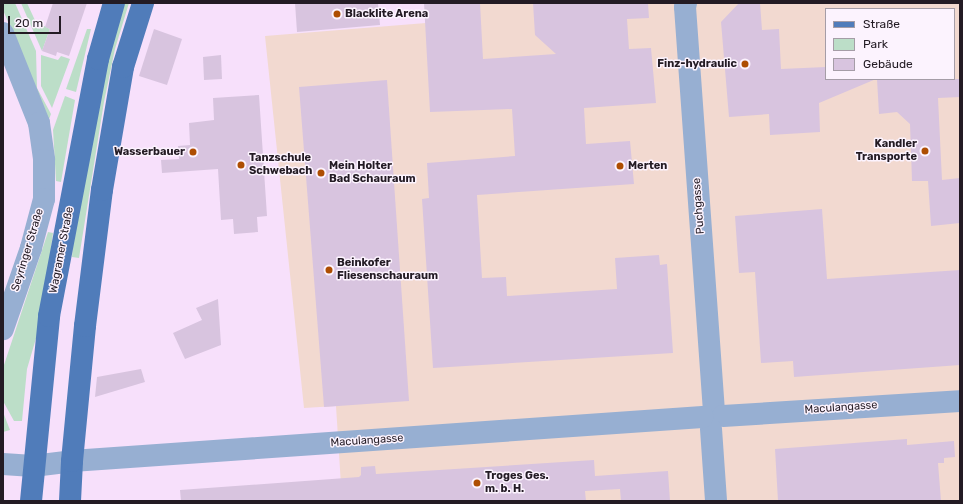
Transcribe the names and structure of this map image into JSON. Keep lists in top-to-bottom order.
{
  "streets": {
    "main road": ["Wagramer Straße"],
    "street": ["Puchgasse", "Seyringer Straße", "Maculangasse"]
  },
  "crossings": [
    ["Puchgasse", "Maculangasse"],
    ["Wagramer Straße", "Maculangasse"]
  ],
  "places": [
    "Blacklite Arena",
    "Finz-hydraulic",
    "Kandler Transporte",
    "Wasserbauer",
    "Tanzschule Schwebach",
    "Merten",
    "Mein Holter Bad Schauraum",
    "Beinkofer Fliesenschauraum",
    "Troges Ges. m. b. H."
  ],
  "legend": ["Straße", "Park", "Gebäude"],
  "scale_bar": "20 m"
}
